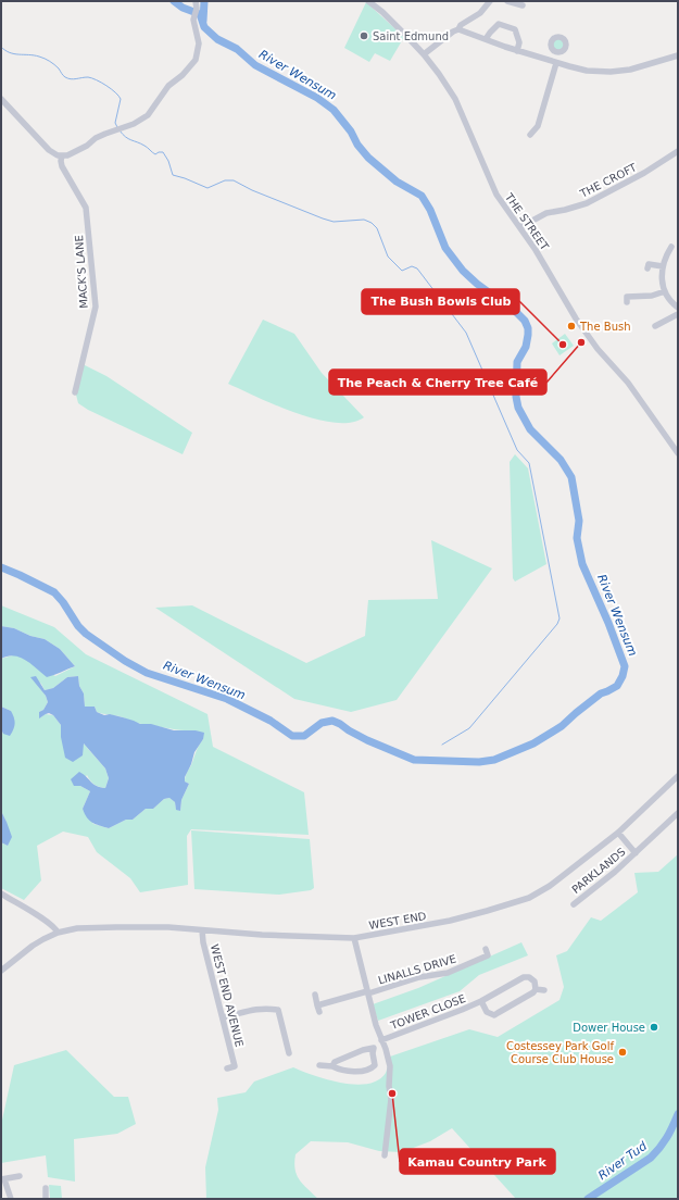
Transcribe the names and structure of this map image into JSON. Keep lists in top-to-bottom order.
{
  "streets": {
    "street": [
      "THE CROFT",
      "THE STREET",
      "MACK'S LANE",
      "PARKLANDS",
      "WEST END",
      "LINALLS DRIVE",
      "WEST END AVENUE",
      "TOWER CLOSE"
    ]
  },
  "crossings": [
    ["THE CROFT", "THE STREET"],
    ["PARKLANDS", "WEST END"],
    ["WEST END", "WEST END AVENUE"]
  ],
  "water": ["River Wensum", "River Tud"],
  "places": [
    "Saint Edmund",
    "The Bush",
    "The Peach & Cherry Tree Café",
    "The Bush Bowls Club",
    "Dower House",
    "Costessey Park Golf Course Club House",
    "Kamau Country Park"
  ]
}
